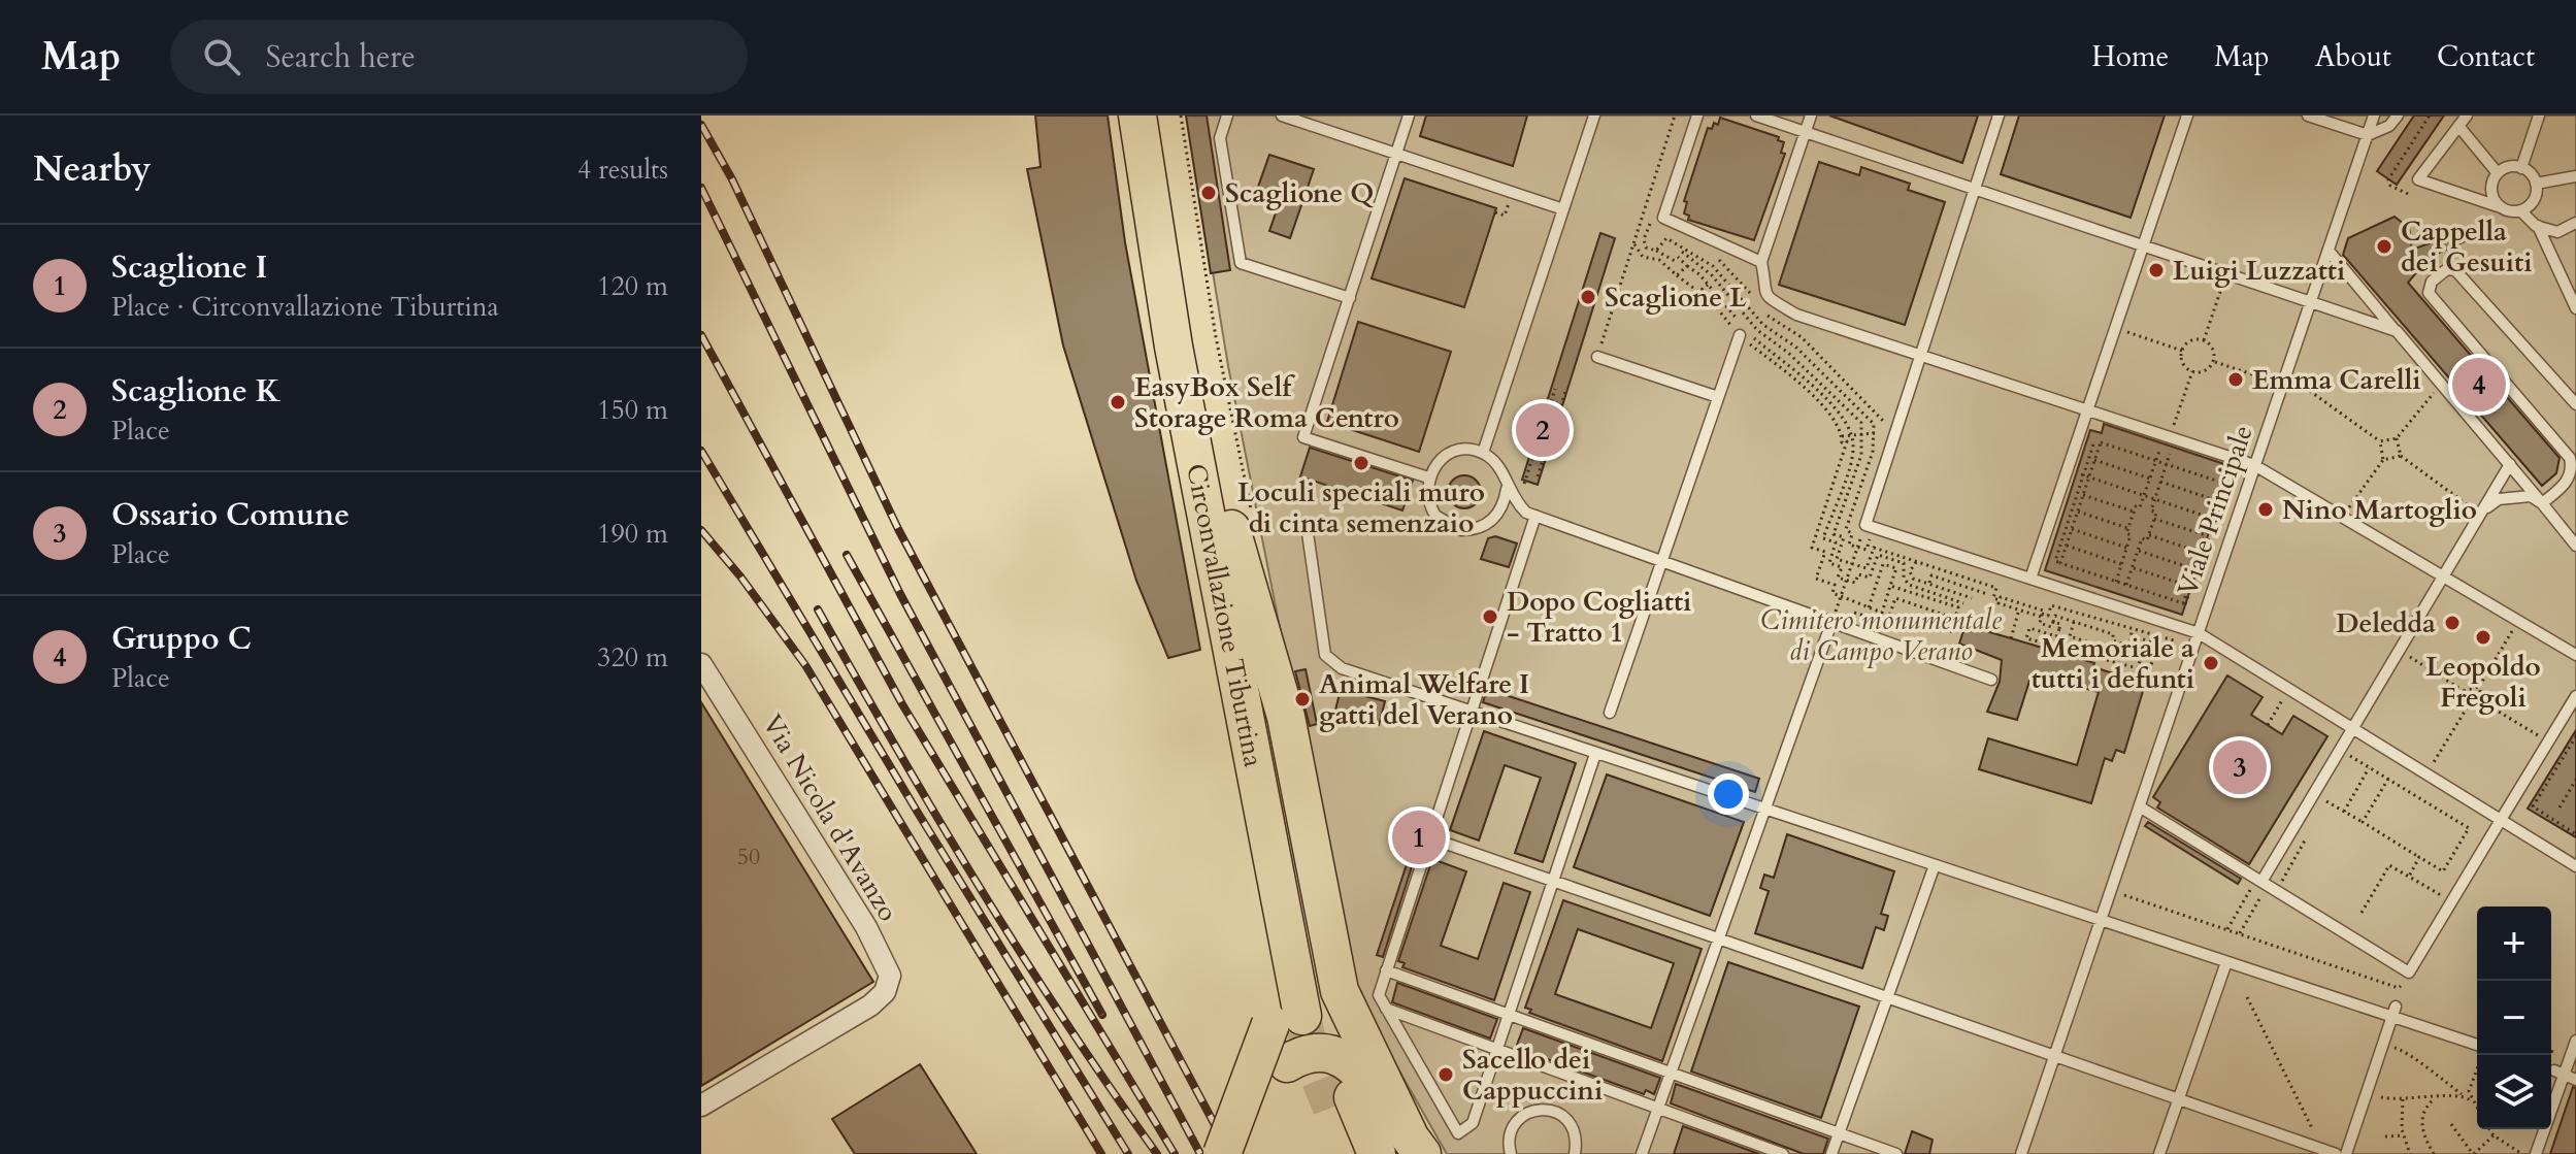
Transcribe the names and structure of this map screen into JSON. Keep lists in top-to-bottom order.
{
  "streets": {
    "highway": ["Circonvallazione Tiburtina"],
    "street": ["Via Nicola d'Avanzo"],
    "lane": ["Viale Principale"]
  },
  "parks": ["Cimitero monumentale di Campo Verano"],
  "places": [
    "Scaglione Q",
    "Cappella dei Gesuiti",
    "Luigi Luzzatti",
    "Scaglione L",
    "Emma Carelli",
    "EasyBox Self Storage Roma Centro",
    "Loculi speciali muro di cinta semenzaio",
    "Nino Martoglio",
    "Dopo Cogliatti - Tratto 1",
    "Deledda",
    "Leopoldo Fregoli",
    "Memoriale a tutti i defunti",
    "Animal Welfare I gatti del Verano",
    "Sacello dei Cappuccini"
  ],
  "house_numbers": ["50"],
  "page": {
    "header": "Map",
    "search": "Search here",
    "nav": [
      "Home",
      "Map",
      "About",
      "Contact"
    ],
    "heading": ["Nearby", "4 results"],
    "list": [
      {
        "mark": "1",
        "name": "Scaglione I",
        "note": "Place · Circonvallazione Tiburtina",
        "value": "120 m"
      },
      {
        "mark": "2",
        "name": "Scaglione K",
        "note": "Place",
        "value": "150 m"
      },
      {
        "mark": "3",
        "name": "Ossario Comune",
        "note": "Place",
        "value": "190 m"
      },
      {
        "mark": "4",
        "name": "Gruppo C",
        "note": "Place",
        "value": "320 m"
      }
    ],
    "pins": [
      "4",
      "2",
      "3",
      "1"
    ],
    "map_buttons": ["+", "−"]
  }
}
